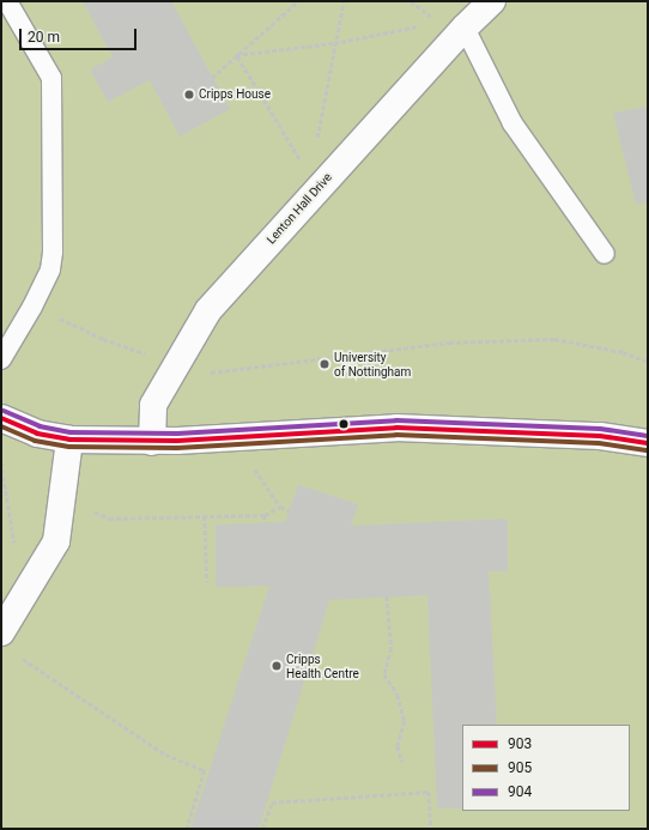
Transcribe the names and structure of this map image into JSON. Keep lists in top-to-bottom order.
{
  "streets": {
    "street": ["Lenton Hall Drive"]
  },
  "places": ["Cripps House", "University of Nottingham", "Cripps Health Centre"],
  "lines": ["transit line 904", "transit line 903", "transit line 905"],
  "legend": ["903", "905", "904"],
  "scale_bar": "20 m"
}
